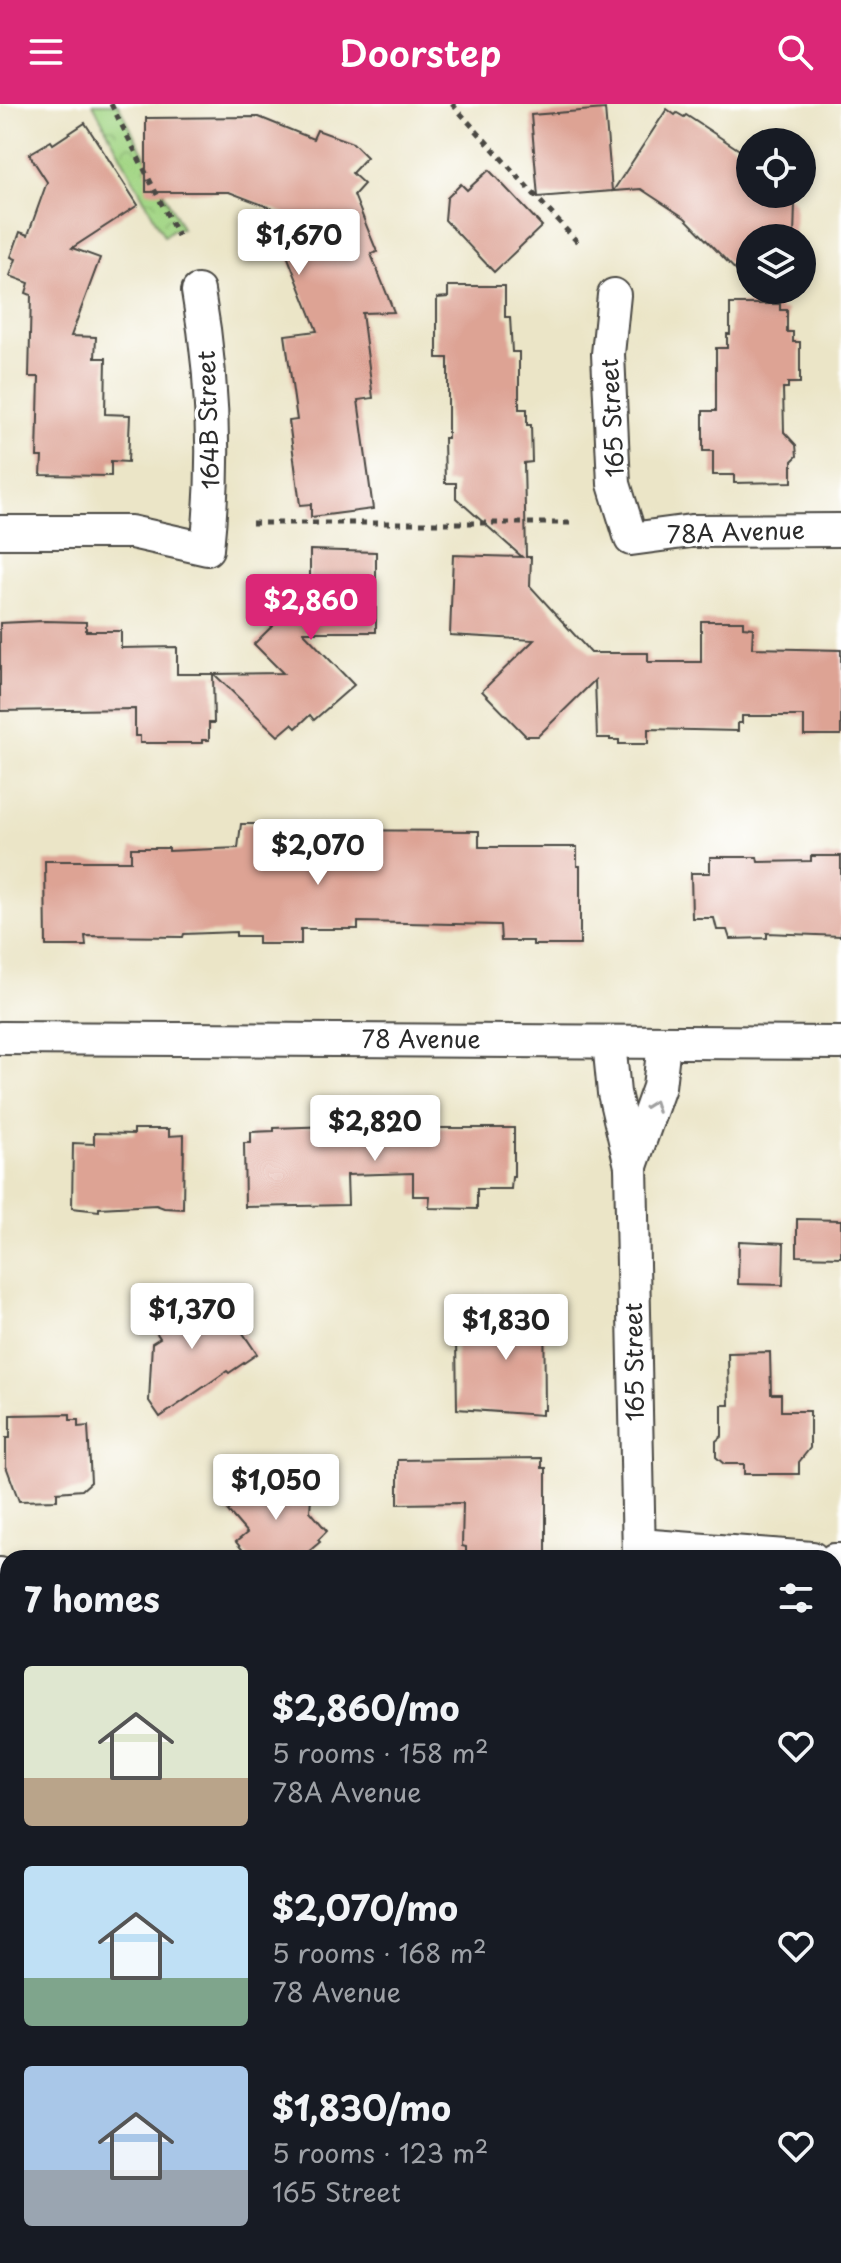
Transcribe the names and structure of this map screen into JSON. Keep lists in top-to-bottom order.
{
  "streets": {
    "street": [
      "165 Street",
      "164B Street",
      "78A Avenue",
      "78 Avenue"
    ]
  },
  "crossings": [
    ["165 Street", "78A Avenue"],
    ["165 Street", "78 Avenue"]
  ],
  "page": {
    "header": "Doorstep",
    "price": [
      "$1,670",
      "$2,860",
      "$2,070",
      "$2,820",
      "$1,370",
      "$1,830",
      "$1,050"
    ],
    "heading": "7 homes",
    "list": [
      {
        "name": "$2,860/mo",
        "note": "5 rooms · 158 m² · 78A Avenue"
      },
      {
        "name": "$2,070/mo",
        "note": "5 rooms · 168 m² · 78 Avenue"
      },
      {
        "name": "$1,830/mo",
        "note": "5 rooms · 123 m² · 165 Street"
      }
    ]
  }
}
